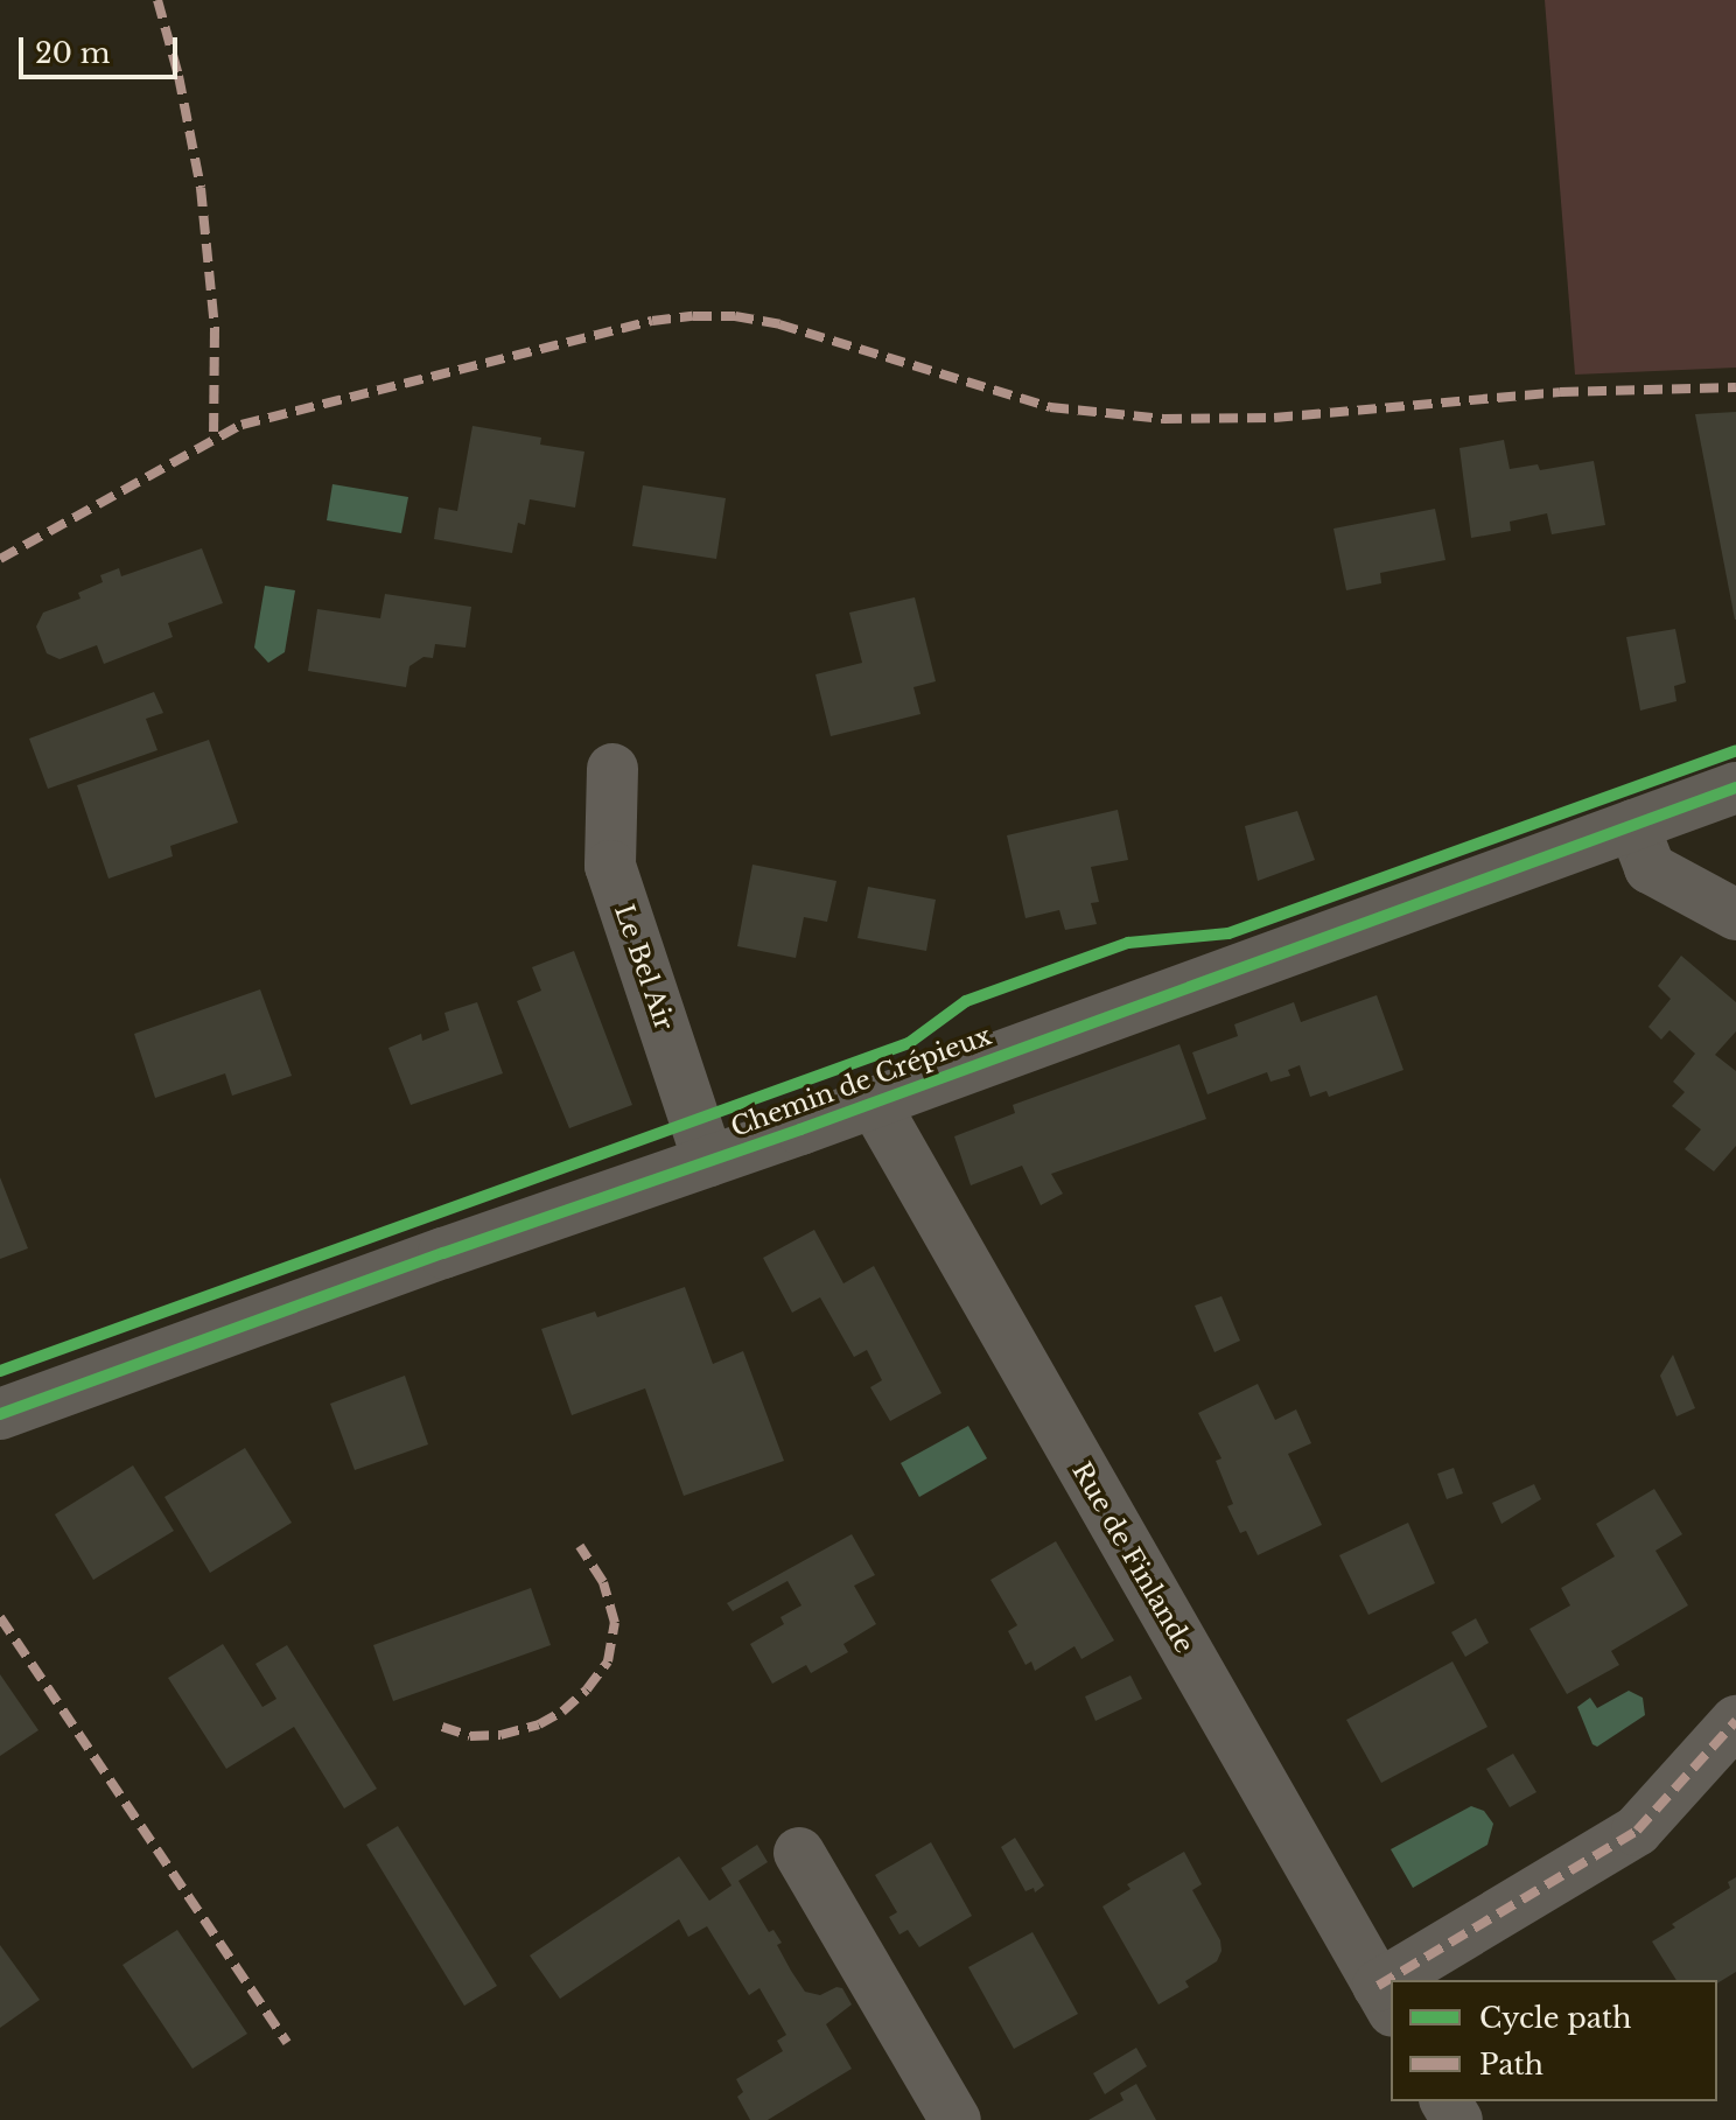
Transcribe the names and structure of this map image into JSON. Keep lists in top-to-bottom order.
{
  "streets": {
    "street": ["Le Bel Air", "Chemin de Crépieux", "Rue de Finlande"]
  },
  "crossings": [
    ["Le Bel Air", "Chemin de Crépieux"],
    ["Chemin de Crépieux", "Rue de Finlande"]
  ],
  "legend": ["Cycle path", "Path"],
  "scale_bar": "20 m"
}
